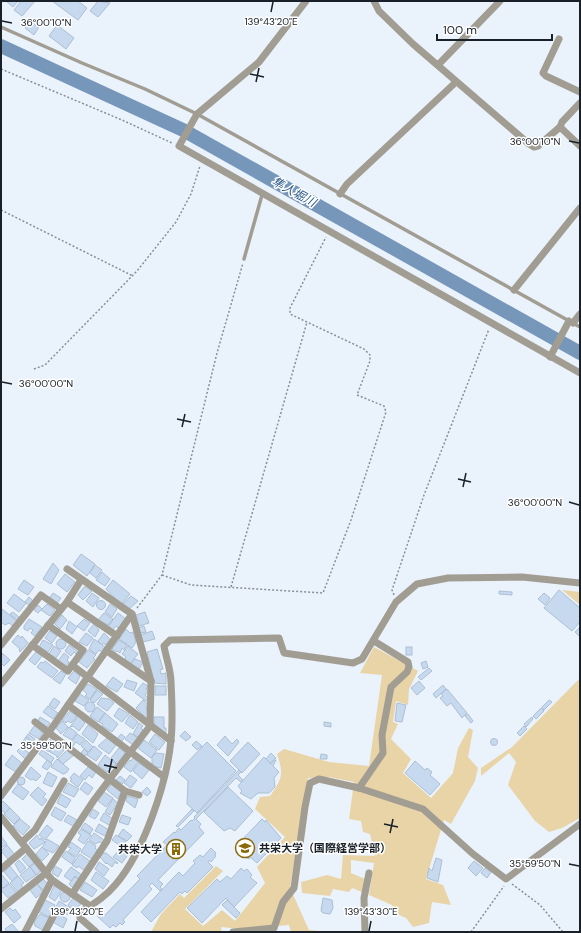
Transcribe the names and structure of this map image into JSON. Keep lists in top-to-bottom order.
{
  "water": ["隼人堀川"],
  "places": {
    "school or university": ["共栄大学（国際経営学部）"],
    "building": ["共栄大学"]
  },
  "scale_bar": "100 m",
  "coordinates": [
    "139°43'20\"E",
    "36°00'10\"N",
    "36°00'00\"N",
    "35°59'50\"N",
    "139°43'30\"E"
  ]
}
